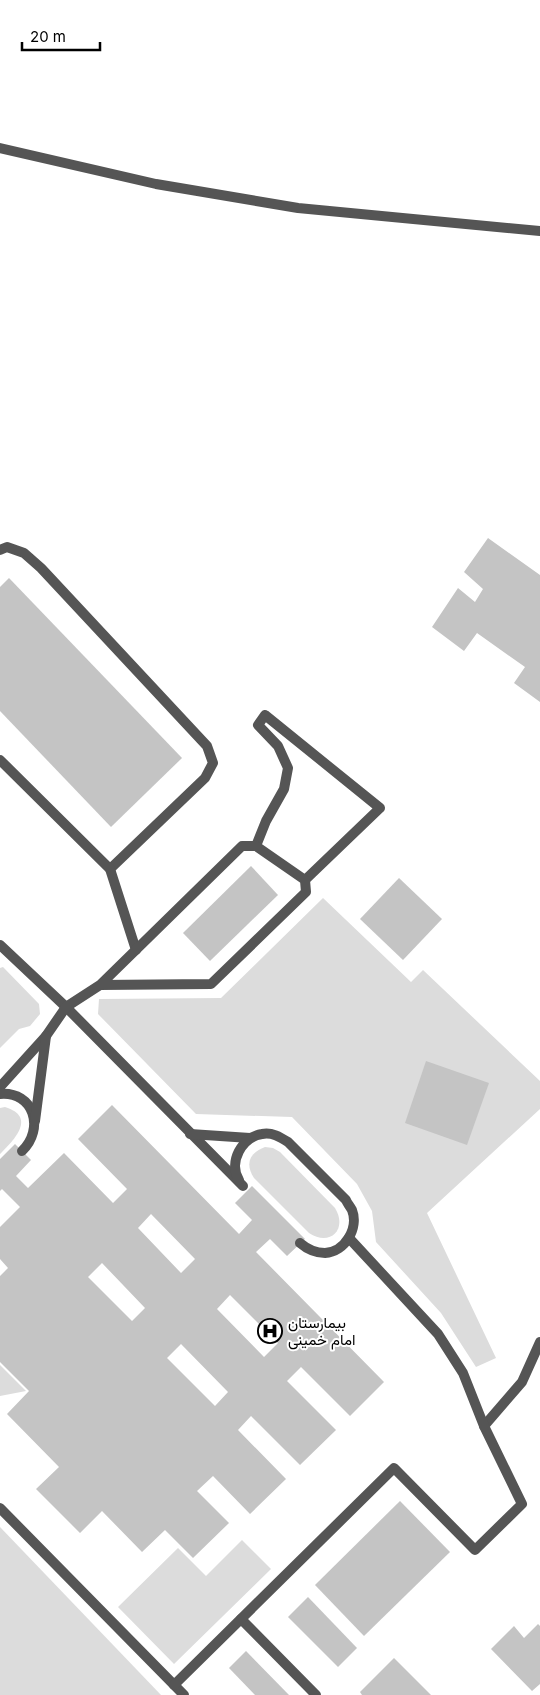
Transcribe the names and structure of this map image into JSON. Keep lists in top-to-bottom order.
{
  "places": {
    "hospital": ["بیمارستان امام خمینی"]
  },
  "scale_bar": "20 m"
}
